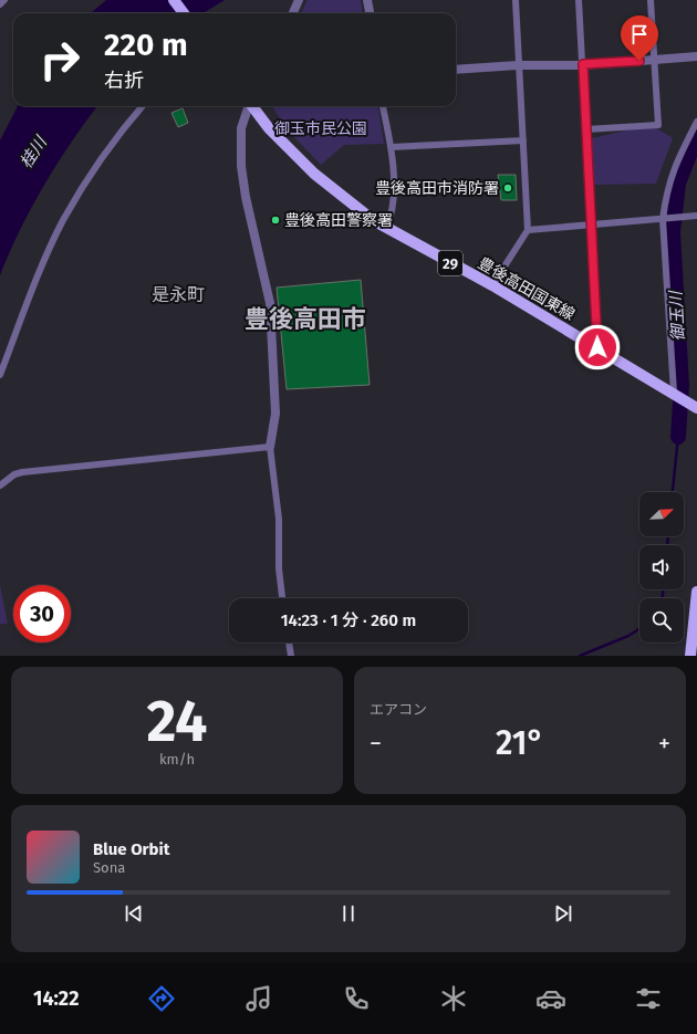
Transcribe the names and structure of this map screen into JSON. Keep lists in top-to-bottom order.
{
  "streets": {
    "main road": ["29", "豊後高田国東線"]
  },
  "districts": ["是永町", "豊後高田市"],
  "water": ["桂川", "御玉川"],
  "parks": ["御玉市民公園"],
  "places": ["豊後高田市消防署", "豊後高田警察署"],
  "north": "top right",
  "page": {
    "turn": ["220 m", "右折"],
    "limit": "30",
    "trip": "14:23 · 1 分 · 260 m",
    "tile": [
      ["24", "km/h"],
      "エアコン"
    ],
    "heat": ["−", "21°", "+"],
    "song": ["Blue Orbit", "Sona"],
    "tabs": "14:22"
  }
}
